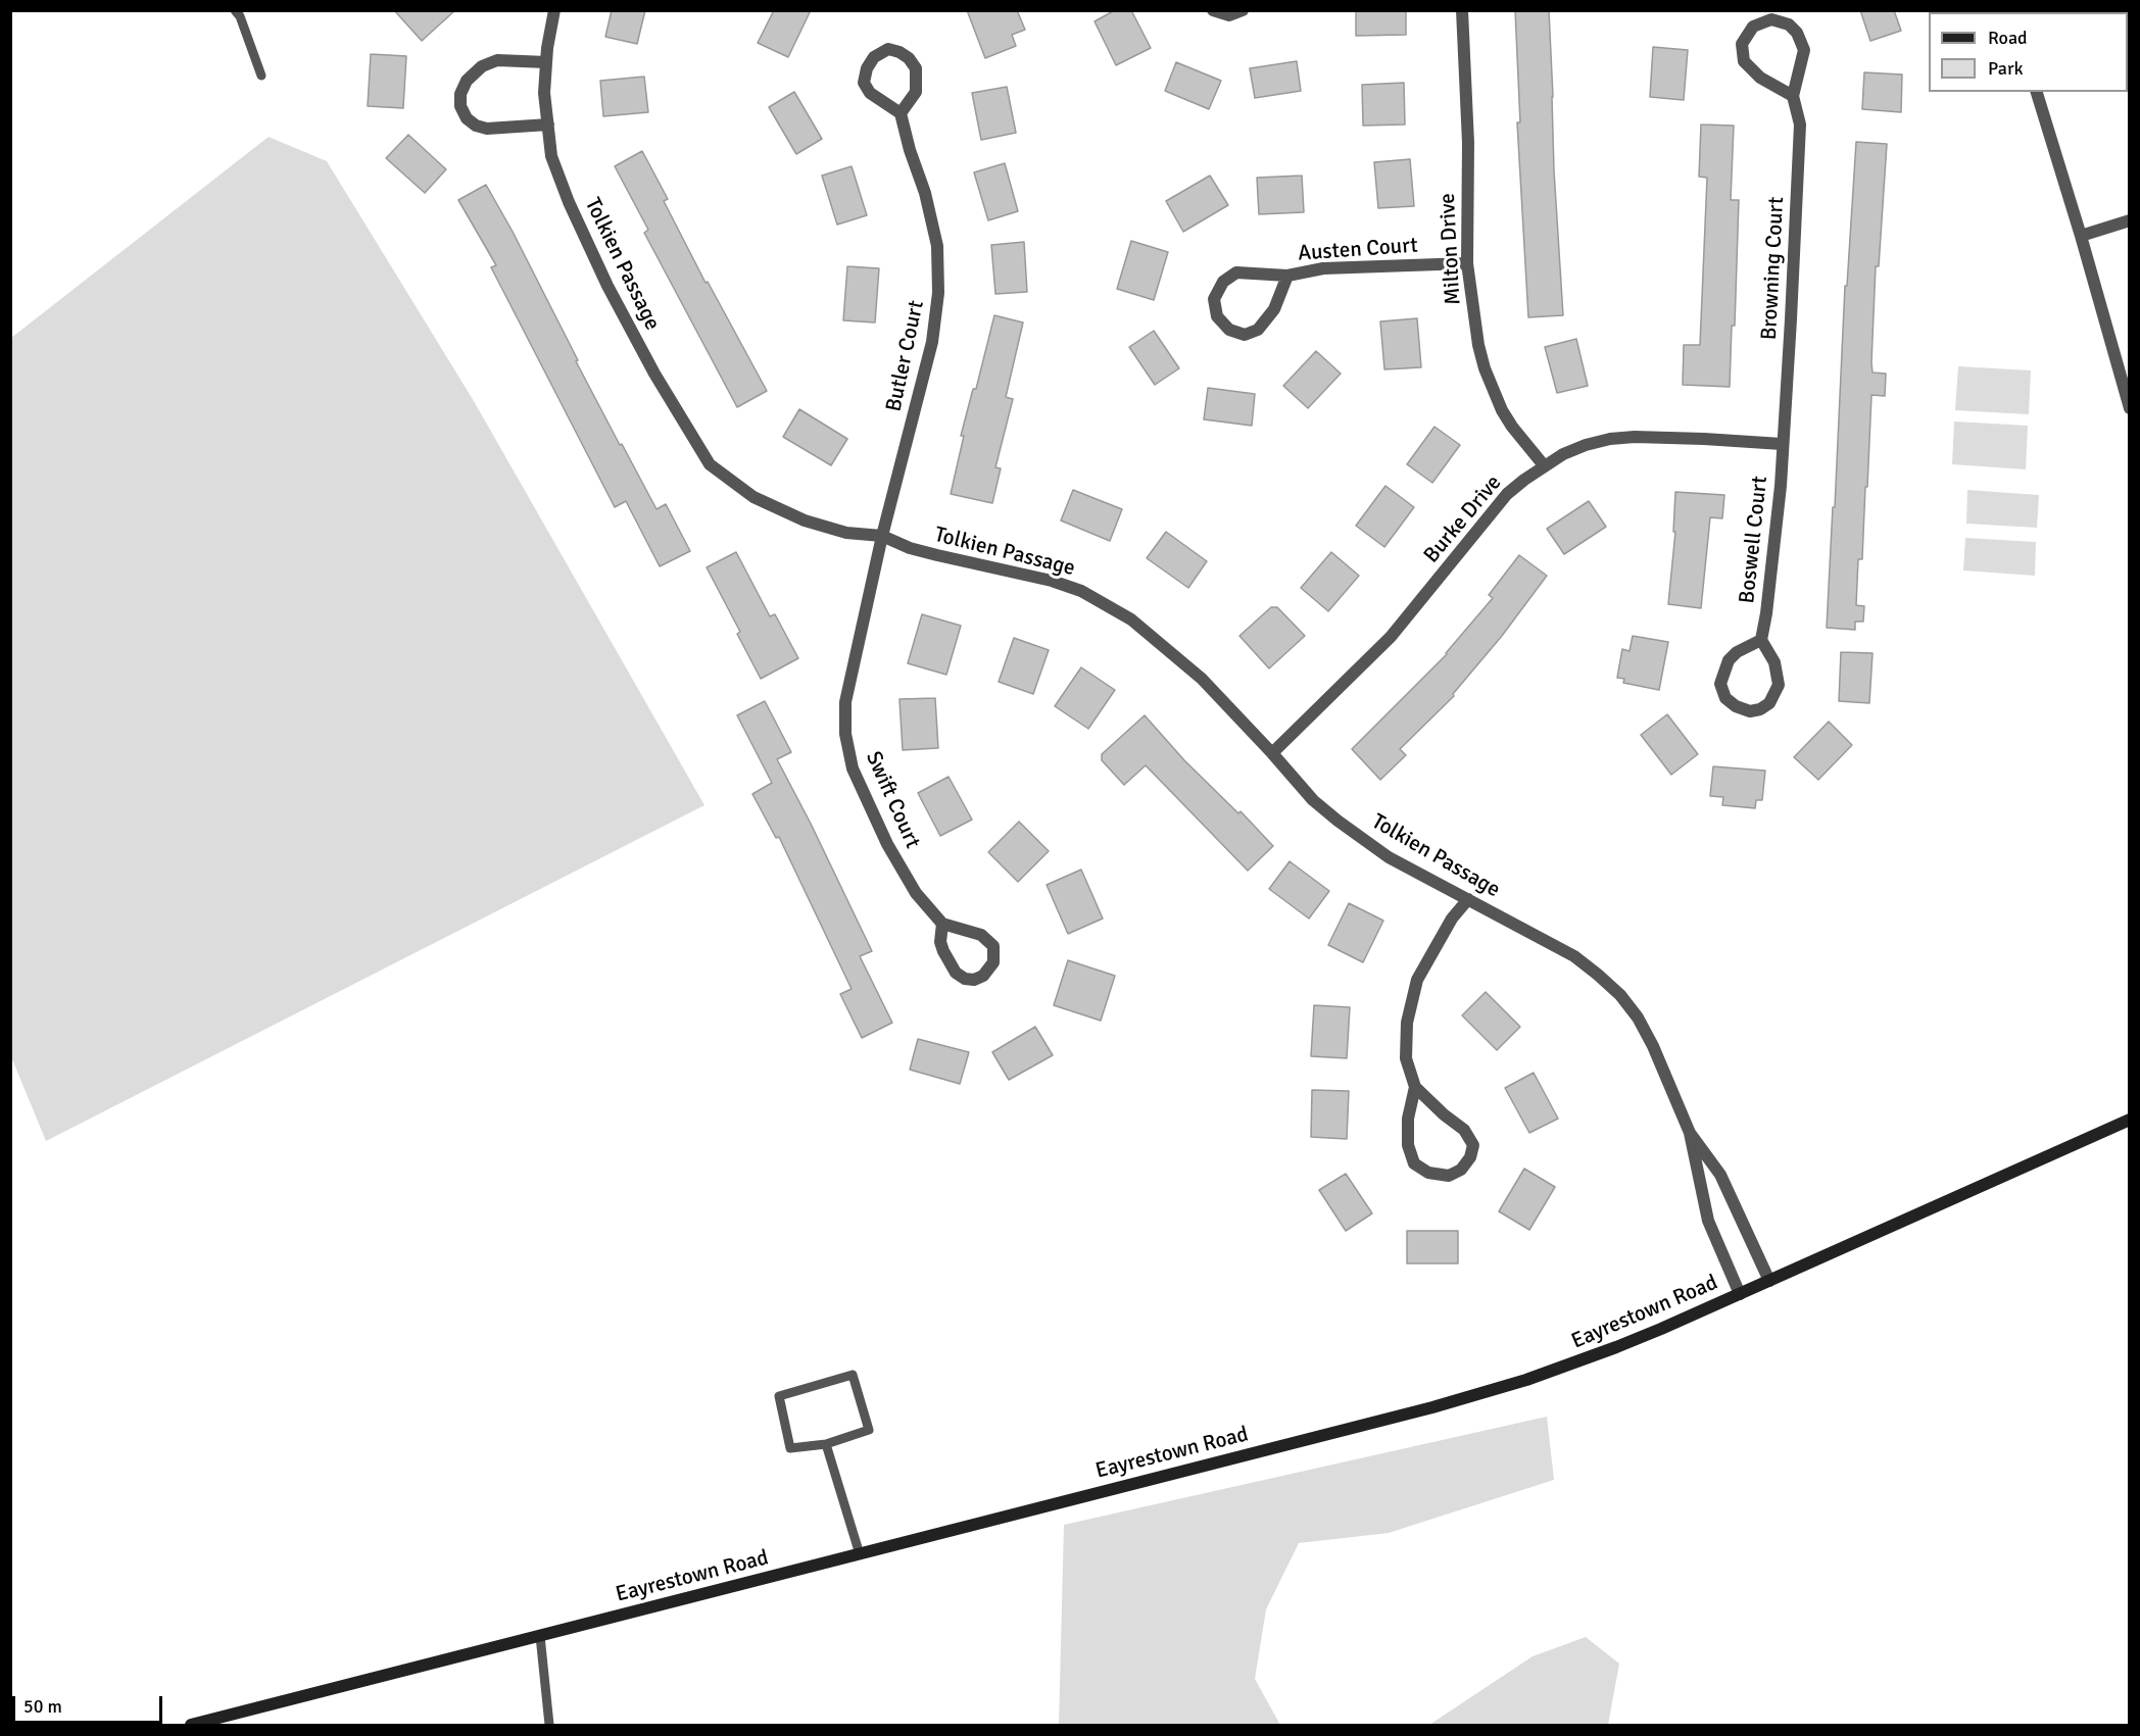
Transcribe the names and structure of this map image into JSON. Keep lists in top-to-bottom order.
{
  "streets": {
    "street": [
      "Milton Drive",
      "Austen Court",
      "Tolkien Passage",
      "Browning Court",
      "Butler Court",
      "Burke Drive",
      "Boswell Court",
      "Swift Court",
      "Eayrestown Road"
    ]
  },
  "crossings": [
    ["Milton Drive", "Austen Court"],
    ["Milton Drive", "Burke Drive"],
    ["Tolkien Passage", "Butler Court"],
    ["Tolkien Passage", "Burke Drive"],
    ["Tolkien Passage", "Swift Court"],
    ["Tolkien Passage", "Eayrestown Road"],
    ["Browning Court", "Burke Drive"],
    ["Browning Court", "Boswell Court"],
    ["Butler Court", "Swift Court"],
    ["Burke Drive", "Boswell Court"]
  ],
  "legend": ["Road", "Park"],
  "scale_bar": "50 m"
}
